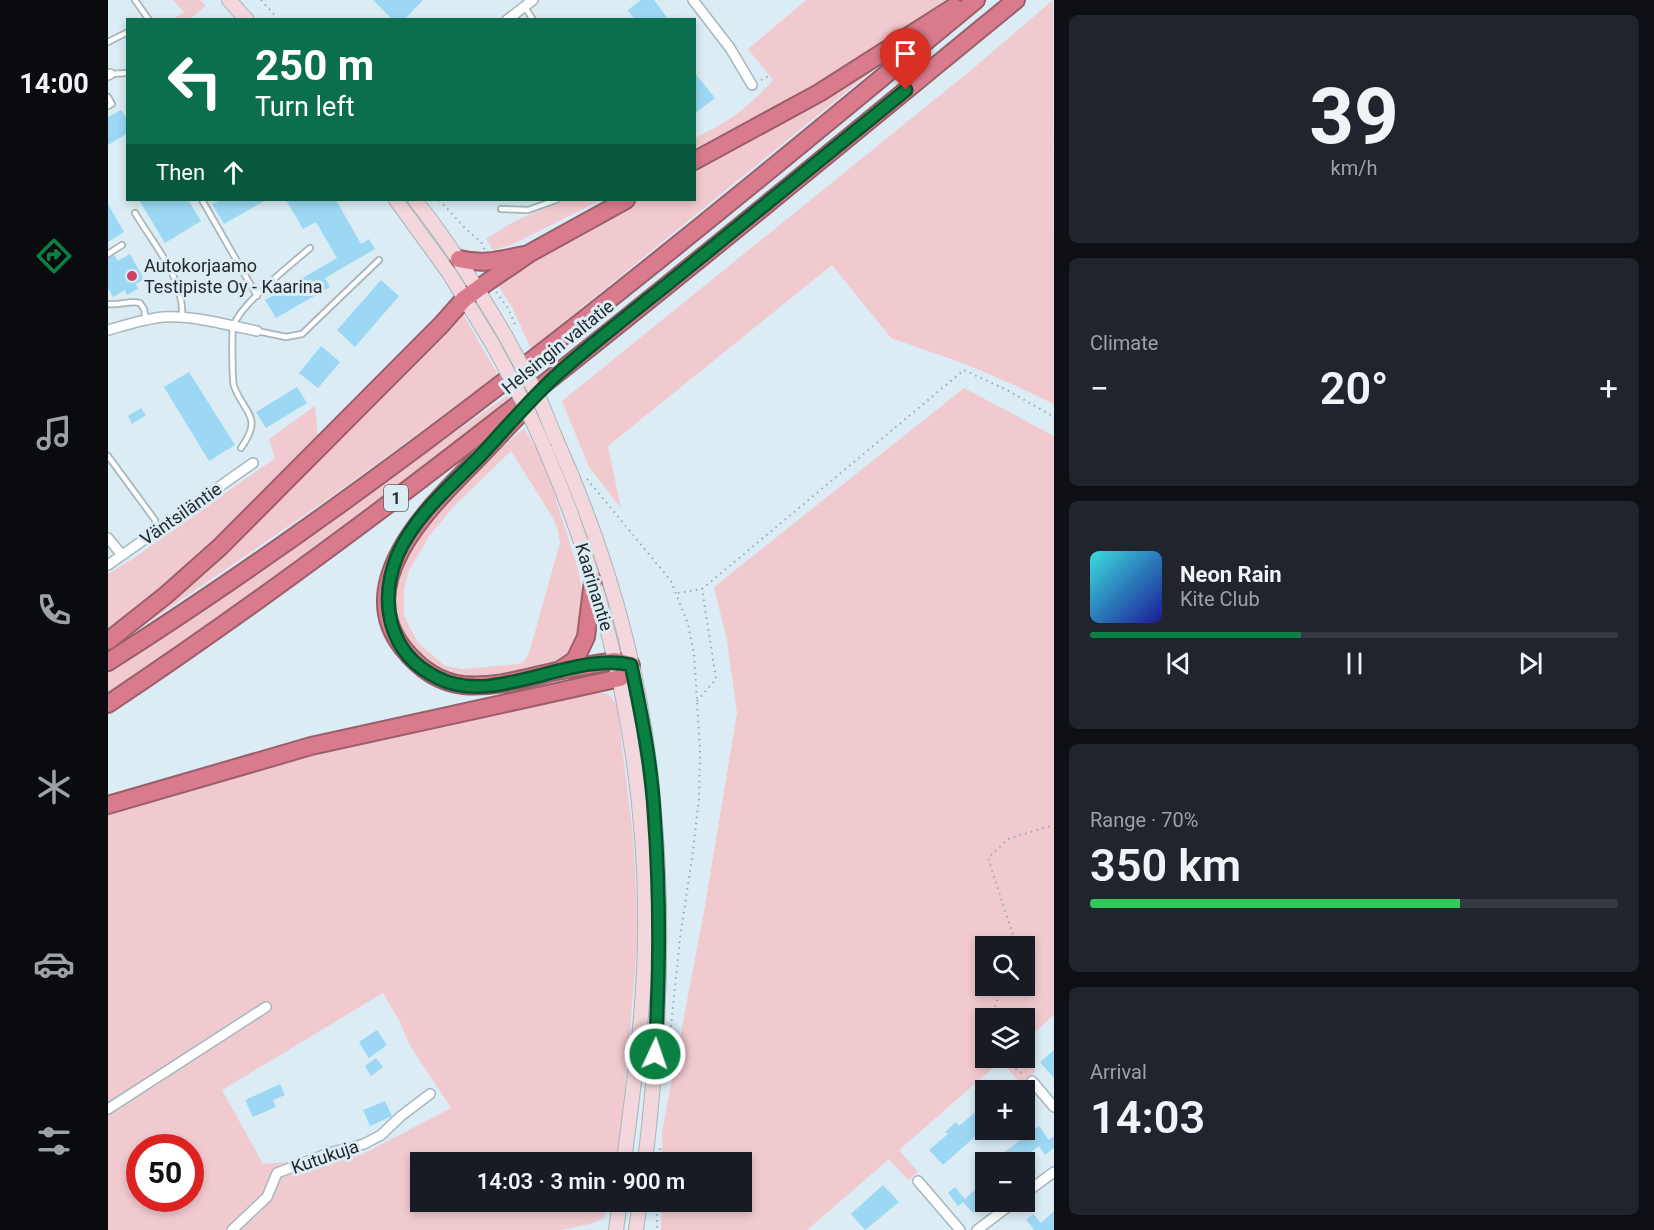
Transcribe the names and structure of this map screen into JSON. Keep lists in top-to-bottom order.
{
  "streets": {
    "highway": ["Helsingin valtatie", "1"],
    "main road": ["Kaarinantie"],
    "street": ["Väntsiläntie", "Kutukuja"]
  },
  "places": ["Autokorjaamo Testipiste Oy - Kaarina"],
  "page": {
    "tabs": "14:00",
    "tile": [
      ["39", "km/h"],
      "Climate",
      ["Range · 70%", "350 km"],
      ["Arrival", "14:03"]
    ],
    "turn": ["250 m", "Turn left"],
    "then": "Then",
    "heat": ["−", "20°", "+"],
    "song": ["Neon Rain", "Kite Club"],
    "map_buttons": ["+", "−"],
    "limit": "50",
    "trip": "14:03 · 3 min · 900 m"
  }
}
